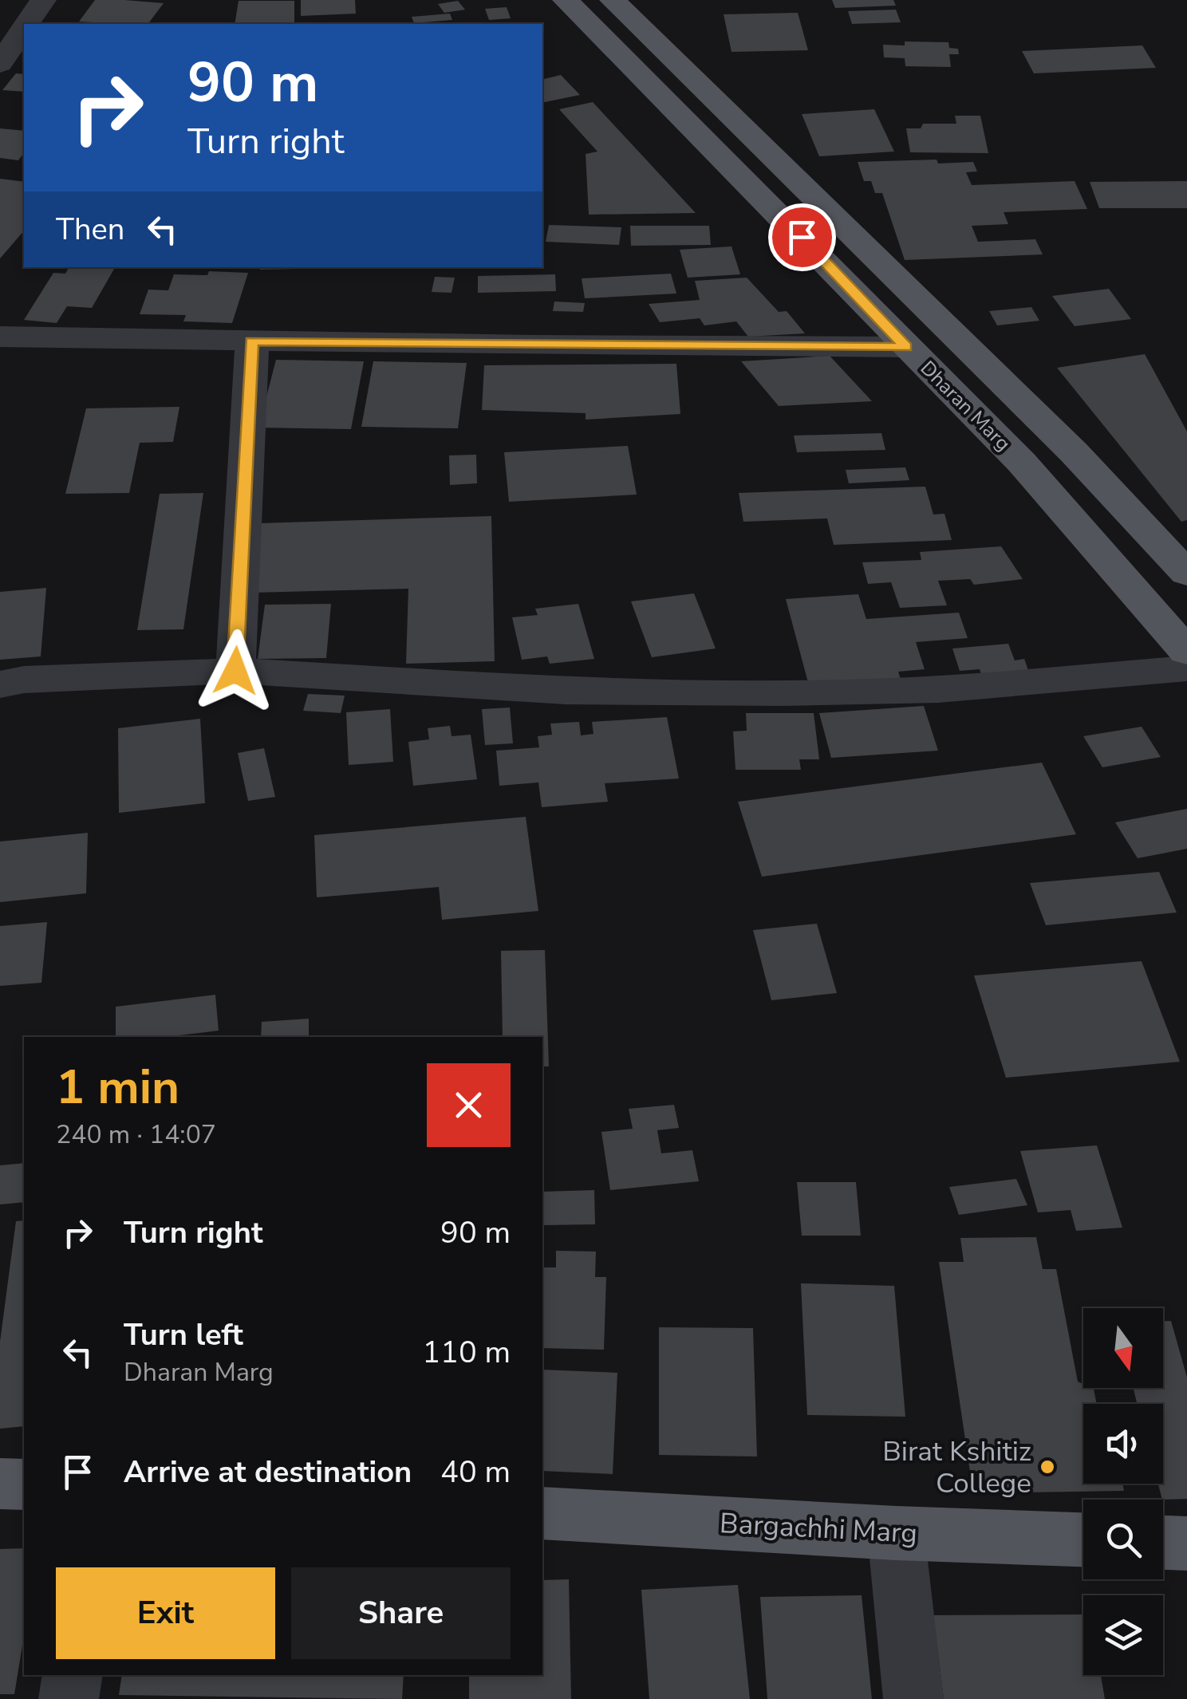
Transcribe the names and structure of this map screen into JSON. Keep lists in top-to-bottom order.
{
  "streets": {
    "main road": ["Dharan Marg", "Bargachhi Marg"]
  },
  "places": ["Birat Kshitiz College"],
  "north": "bottom",
  "page": {
    "turn": ["90 m", "Turn right"],
    "then": "Then",
    "heading": ["1 min", "240 m · 14:07"],
    "list": [
      {
        "name": "Turn right",
        "value": "90 m"
      },
      {
        "name": "Turn left",
        "note": "Dharan Marg",
        "value": "110 m"
      },
      {
        "name": "Arrive at destination",
        "value": "40 m"
      }
    ],
    "buttons": ["Exit", "Share"]
  }
}
